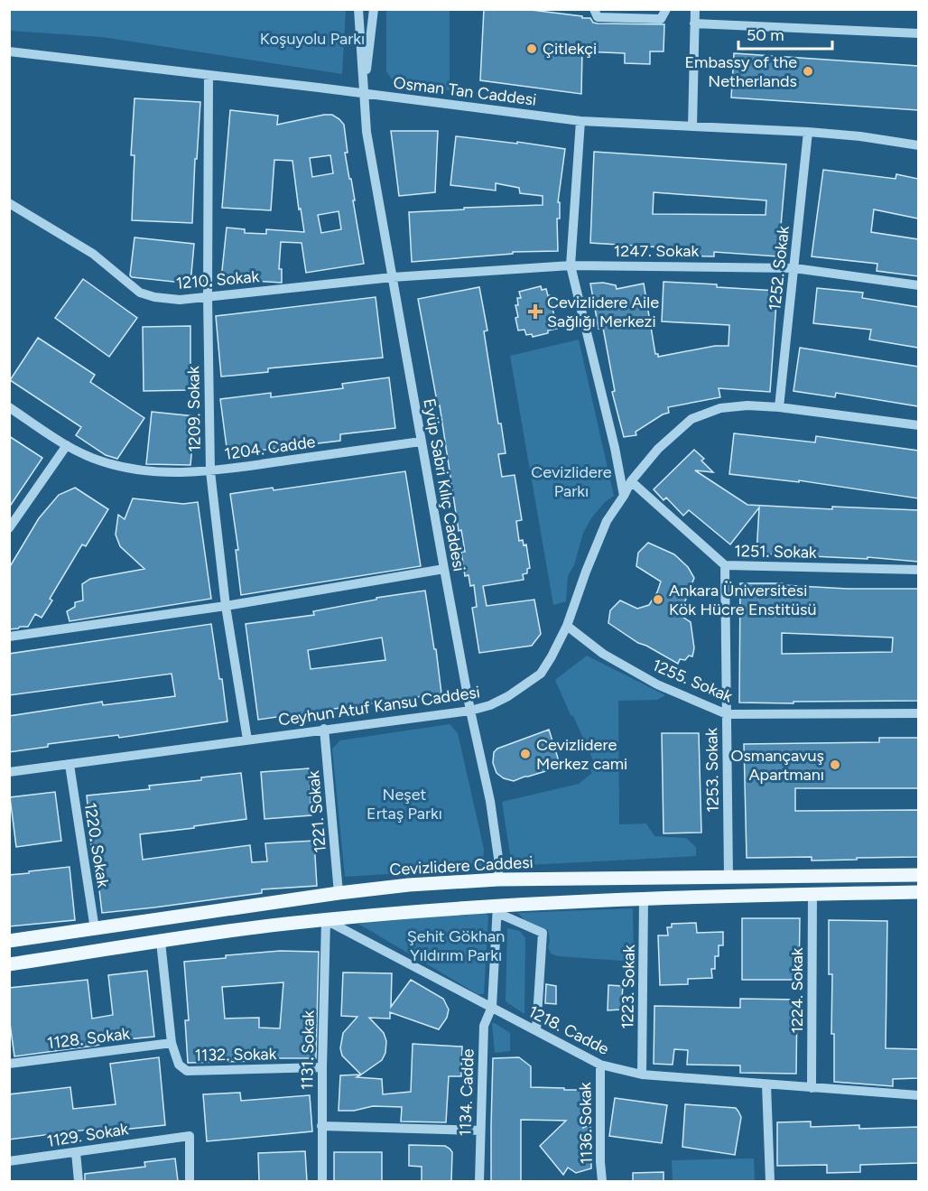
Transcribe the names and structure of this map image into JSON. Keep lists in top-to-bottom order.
{
  "streets": {
    "main road": ["Cevizlidere Caddesi"],
    "street": [
      "Osman Tan Caddesi",
      "1247. Sokak",
      "1252. Sokak",
      "1210. Sokak",
      "1209. Sokak",
      "1204. Cadde",
      "Eyüp Sabri Kılıç Caddesi",
      "1251. Sokak",
      "1255. Sokak",
      "Ceyhun Atuf Kansu Caddesi",
      "1253. Sokak",
      "1221. Sokak",
      "1220. Sokak",
      "1223. Sokak",
      "1224. Sokak",
      "1218. Cadde",
      "1128. Sokak",
      "1131. Sokak",
      "1132. Sokak",
      "1134. Cadde",
      "1136. Sokak",
      "1129. Sokak"
    ]
  },
  "crossings": [
    ["Osman Tan Caddesi", "1252. Sokak"],
    ["Osman Tan Caddesi", "1209. Sokak"],
    ["Osman Tan Caddesi", "Eyüp Sabri Kılıç Caddesi"],
    ["1247. Sokak", "1252. Sokak"],
    ["1247. Sokak", "1210. Sokak"],
    ["1247. Sokak", "Eyüp Sabri Kılıç Caddesi"],
    ["1252. Sokak", "Ceyhun Atuf Kansu Caddesi"],
    ["1210. Sokak", "1209. Sokak"],
    ["1210. Sokak", "Eyüp Sabri Kılıç Caddesi"],
    ["1209. Sokak", "1204. Cadde"],
    ["1209. Sokak", "Ceyhun Atuf Kansu Caddesi"],
    ["1204. Cadde", "Eyüp Sabri Kılıç Caddesi"],
    ["Eyüp Sabri Kılıç Caddesi", "Ceyhun Atuf Kansu Caddesi"],
    ["Eyüp Sabri Kılıç Caddesi", "Cevizlidere Caddesi"],
    ["1251. Sokak", "Ceyhun Atuf Kansu Caddesi"],
    ["1251. Sokak", "1253. Sokak"],
    ["1255. Sokak", "Ceyhun Atuf Kansu Caddesi"],
    ["1255. Sokak", "1253. Sokak"],
    ["Ceyhun Atuf Kansu Caddesi", "1221. Sokak"],
    ["Ceyhun Atuf Kansu Caddesi", "1220. Sokak"],
    ["1253. Sokak", "Cevizlidere Caddesi"],
    ["1221. Sokak", "Cevizlidere Caddesi"],
    ["1220. Sokak", "Cevizlidere Caddesi"],
    ["1223. Sokak", "1218. Cadde"],
    ["1224. Sokak", "1218. Cadde"],
    ["1218. Cadde", "1131. Sokak"],
    ["1218. Cadde", "1134. Cadde"],
    ["1218. Cadde", "1136. Sokak"],
    ["1128. Sokak", "1132. Sokak"],
    ["1131. Sokak", "1132. Sokak"]
  ],
  "parks": [
    "Koşuyolu Parkı",
    "Cevizlidere Parkı",
    "Neşet Ertaş Parkı",
    "Şehit Gökhan Yıldırım Parkı"
  ],
  "places": {
    "other": [
      "Çitlekçi",
      "Embassy of the Netherlands",
      "Ankara Üniversitesi Kök Hücre Enstitüsü",
      "Cevizlidere Merkez cami",
      "Osmançavuş Apartmanı"
    ],
    "health": ["Cevizlidere Aile Sağlığı Merkezi"]
  },
  "scale_bar": "50 m"
}
